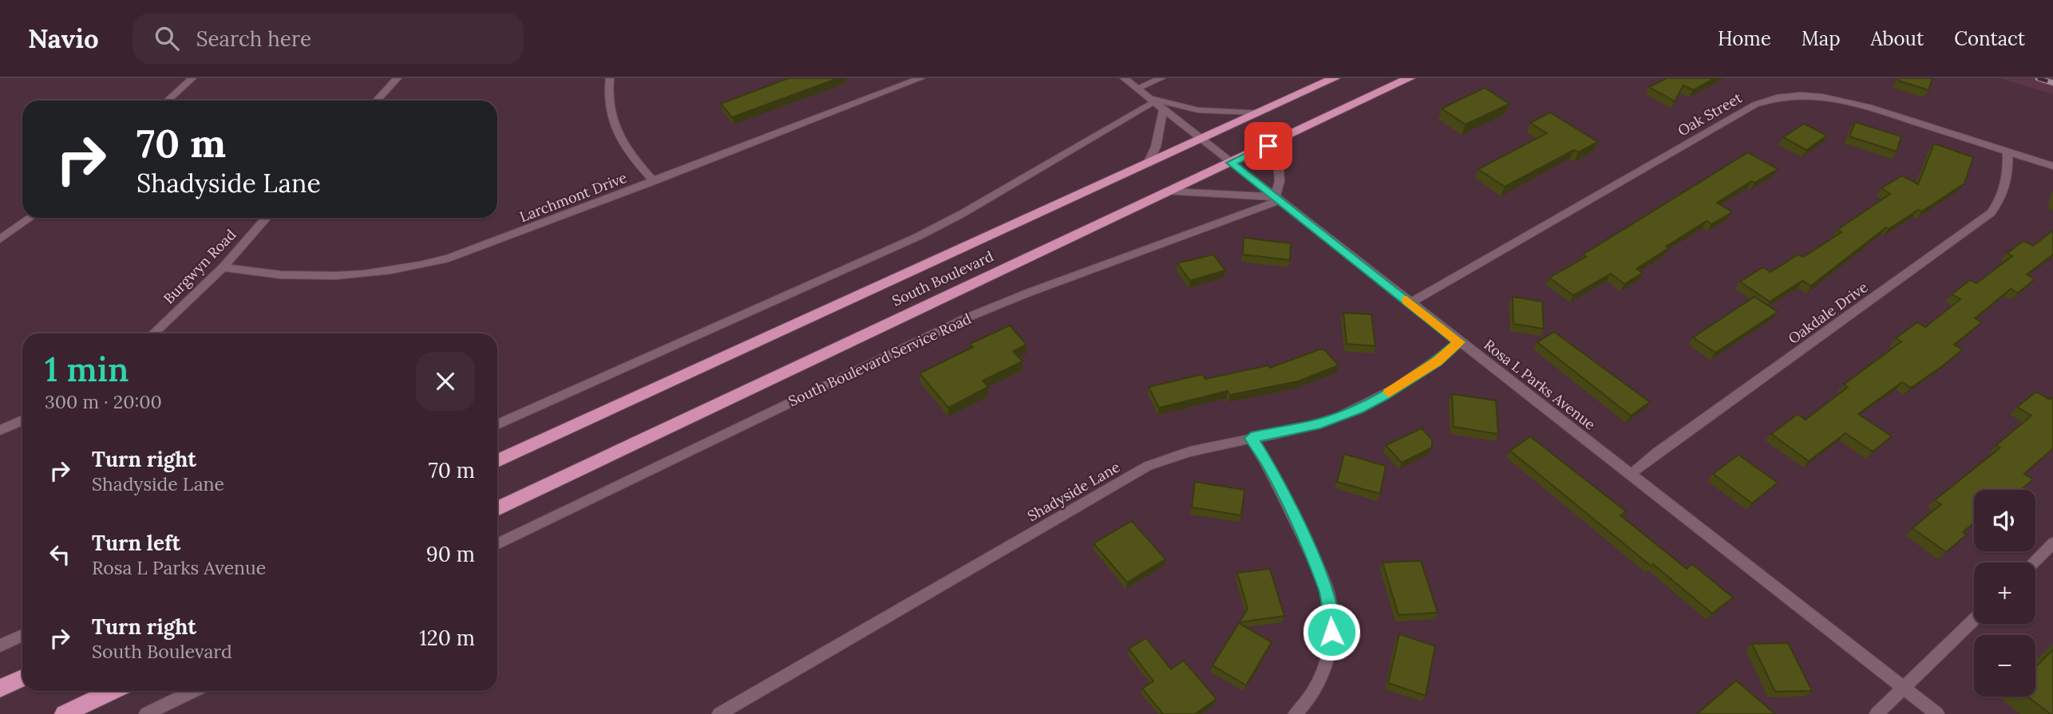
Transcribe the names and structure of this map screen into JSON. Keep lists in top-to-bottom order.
{
  "streets": {
    "highway": ["South Boulevard"],
    "street": [
      "Oak Street",
      "Larchmont Drive",
      "Burgwyn Road",
      "Oakdale Drive",
      "South Boulevard Service Road",
      "Rosa L Parks Avenue",
      "Shadyside Lane"
    ]
  },
  "crossings": [
    ["Oak Street", "Oakdale Drive"],
    ["Oak Street", "Rosa L Parks Avenue"],
    ["Larchmont Drive", "Burgwyn Road"],
    ["South Boulevard", "Rosa L Parks Avenue"],
    ["Oakdale Drive", "Rosa L Parks Avenue"],
    ["South Boulevard Service Road", "Rosa L Parks Avenue"],
    ["Rosa L Parks Avenue", "Shadyside Lane"]
  ],
  "page": {
    "header": "Navio",
    "search": "Search here",
    "nav": [
      "Home",
      "Map",
      "About",
      "Contact"
    ],
    "turn": ["70 m", "Shadyside Lane"],
    "heading": ["1 min", "300 m · 20:00"],
    "list": [
      {
        "name": "Turn right",
        "note": "Shadyside Lane",
        "value": "70 m"
      },
      {
        "name": "Turn left",
        "note": "Rosa L Parks Avenue",
        "value": "90 m"
      },
      {
        "name": "Turn right",
        "note": "South Boulevard",
        "value": "120 m"
      }
    ],
    "map_buttons": ["+", "−"]
  }
}
